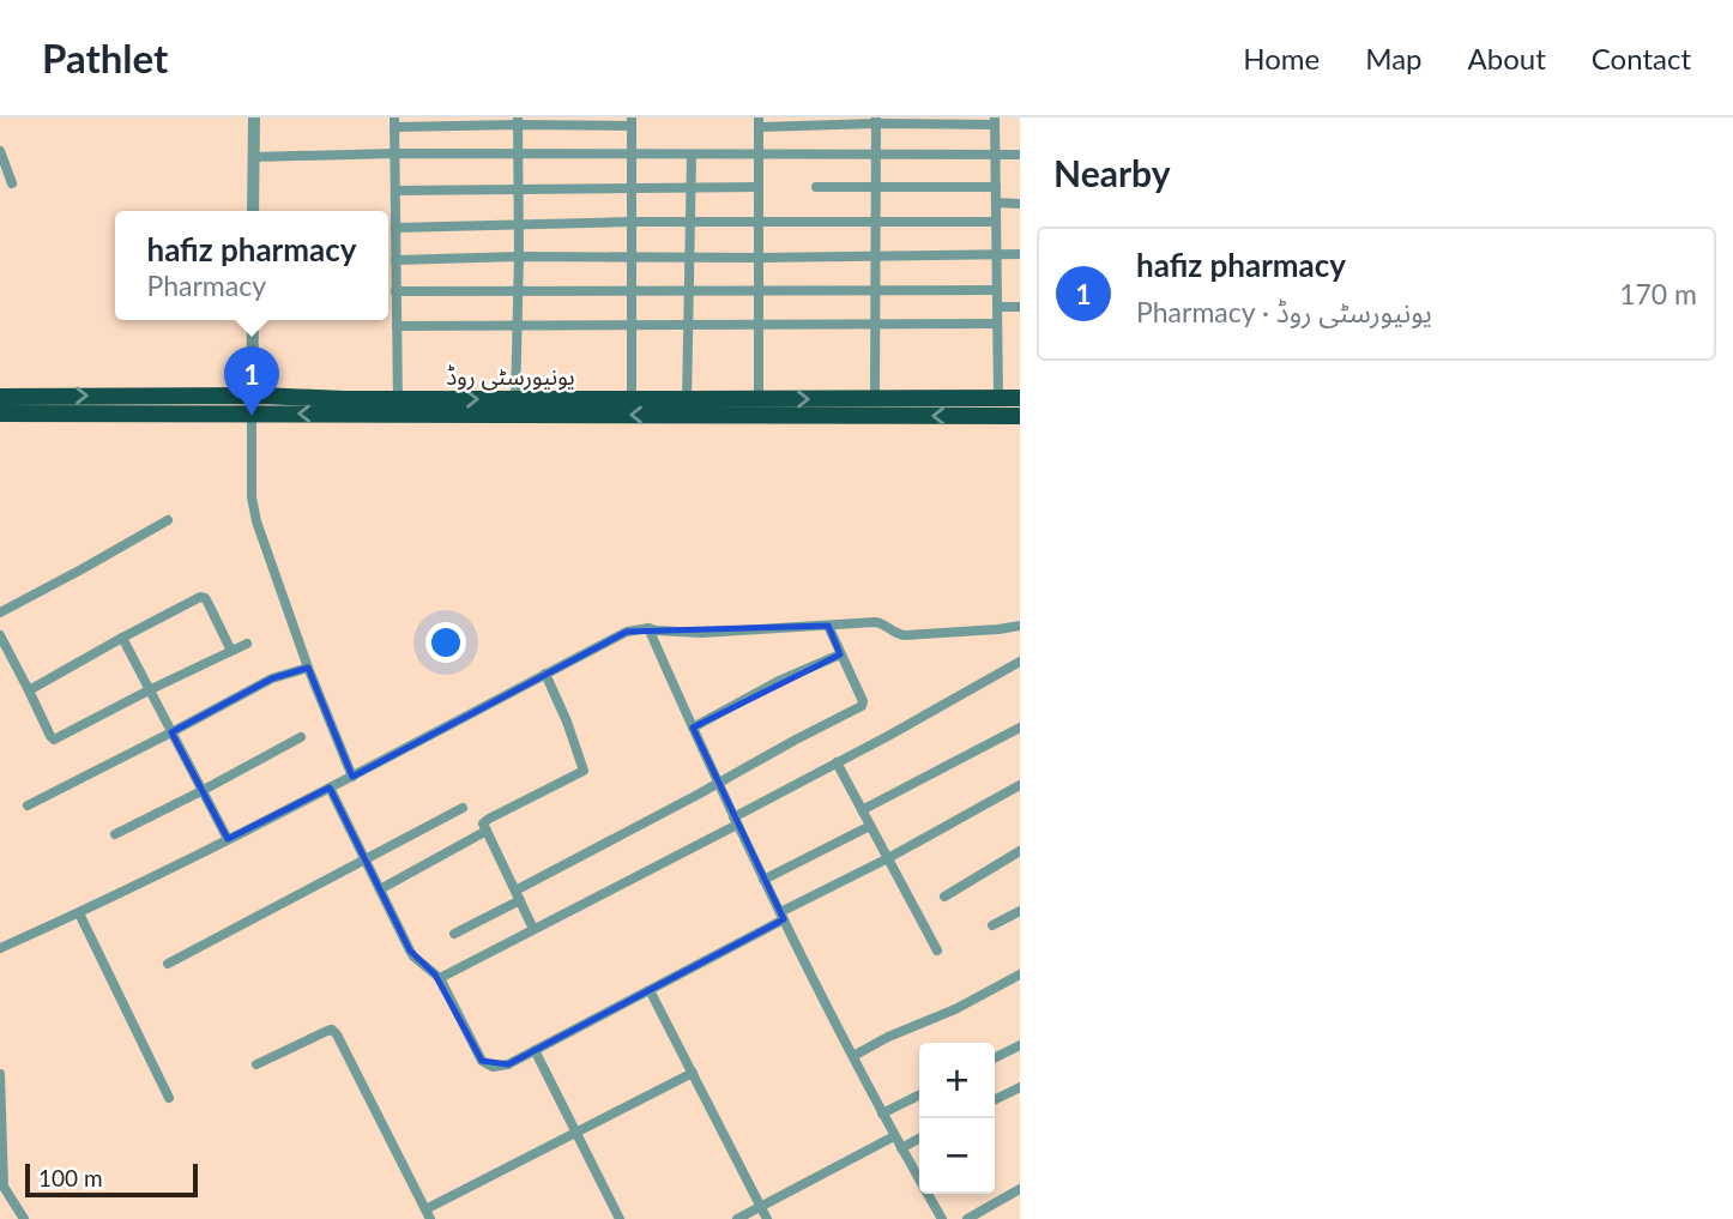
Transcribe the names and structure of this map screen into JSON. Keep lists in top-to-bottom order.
{
  "streets": {
    "highway": ["یونیورسٹی روڈ"]
  },
  "scale_bar": "100 m",
  "page": {
    "header": "Pathlet",
    "nav": [
      "Home",
      "Map",
      "About",
      "Contact"
    ],
    "heading": "Nearby",
    "popup": ["hafiz pharmacy", "Pharmacy"],
    "list": [
      {
        "mark": "1",
        "name": "hafiz pharmacy",
        "note": "Pharmacy · یونیورسٹی روڈ",
        "value": "170 m"
      }
    ],
    "pins": "1",
    "map_buttons": ["+", "−"],
    "scale": "100 m"
  }
}
